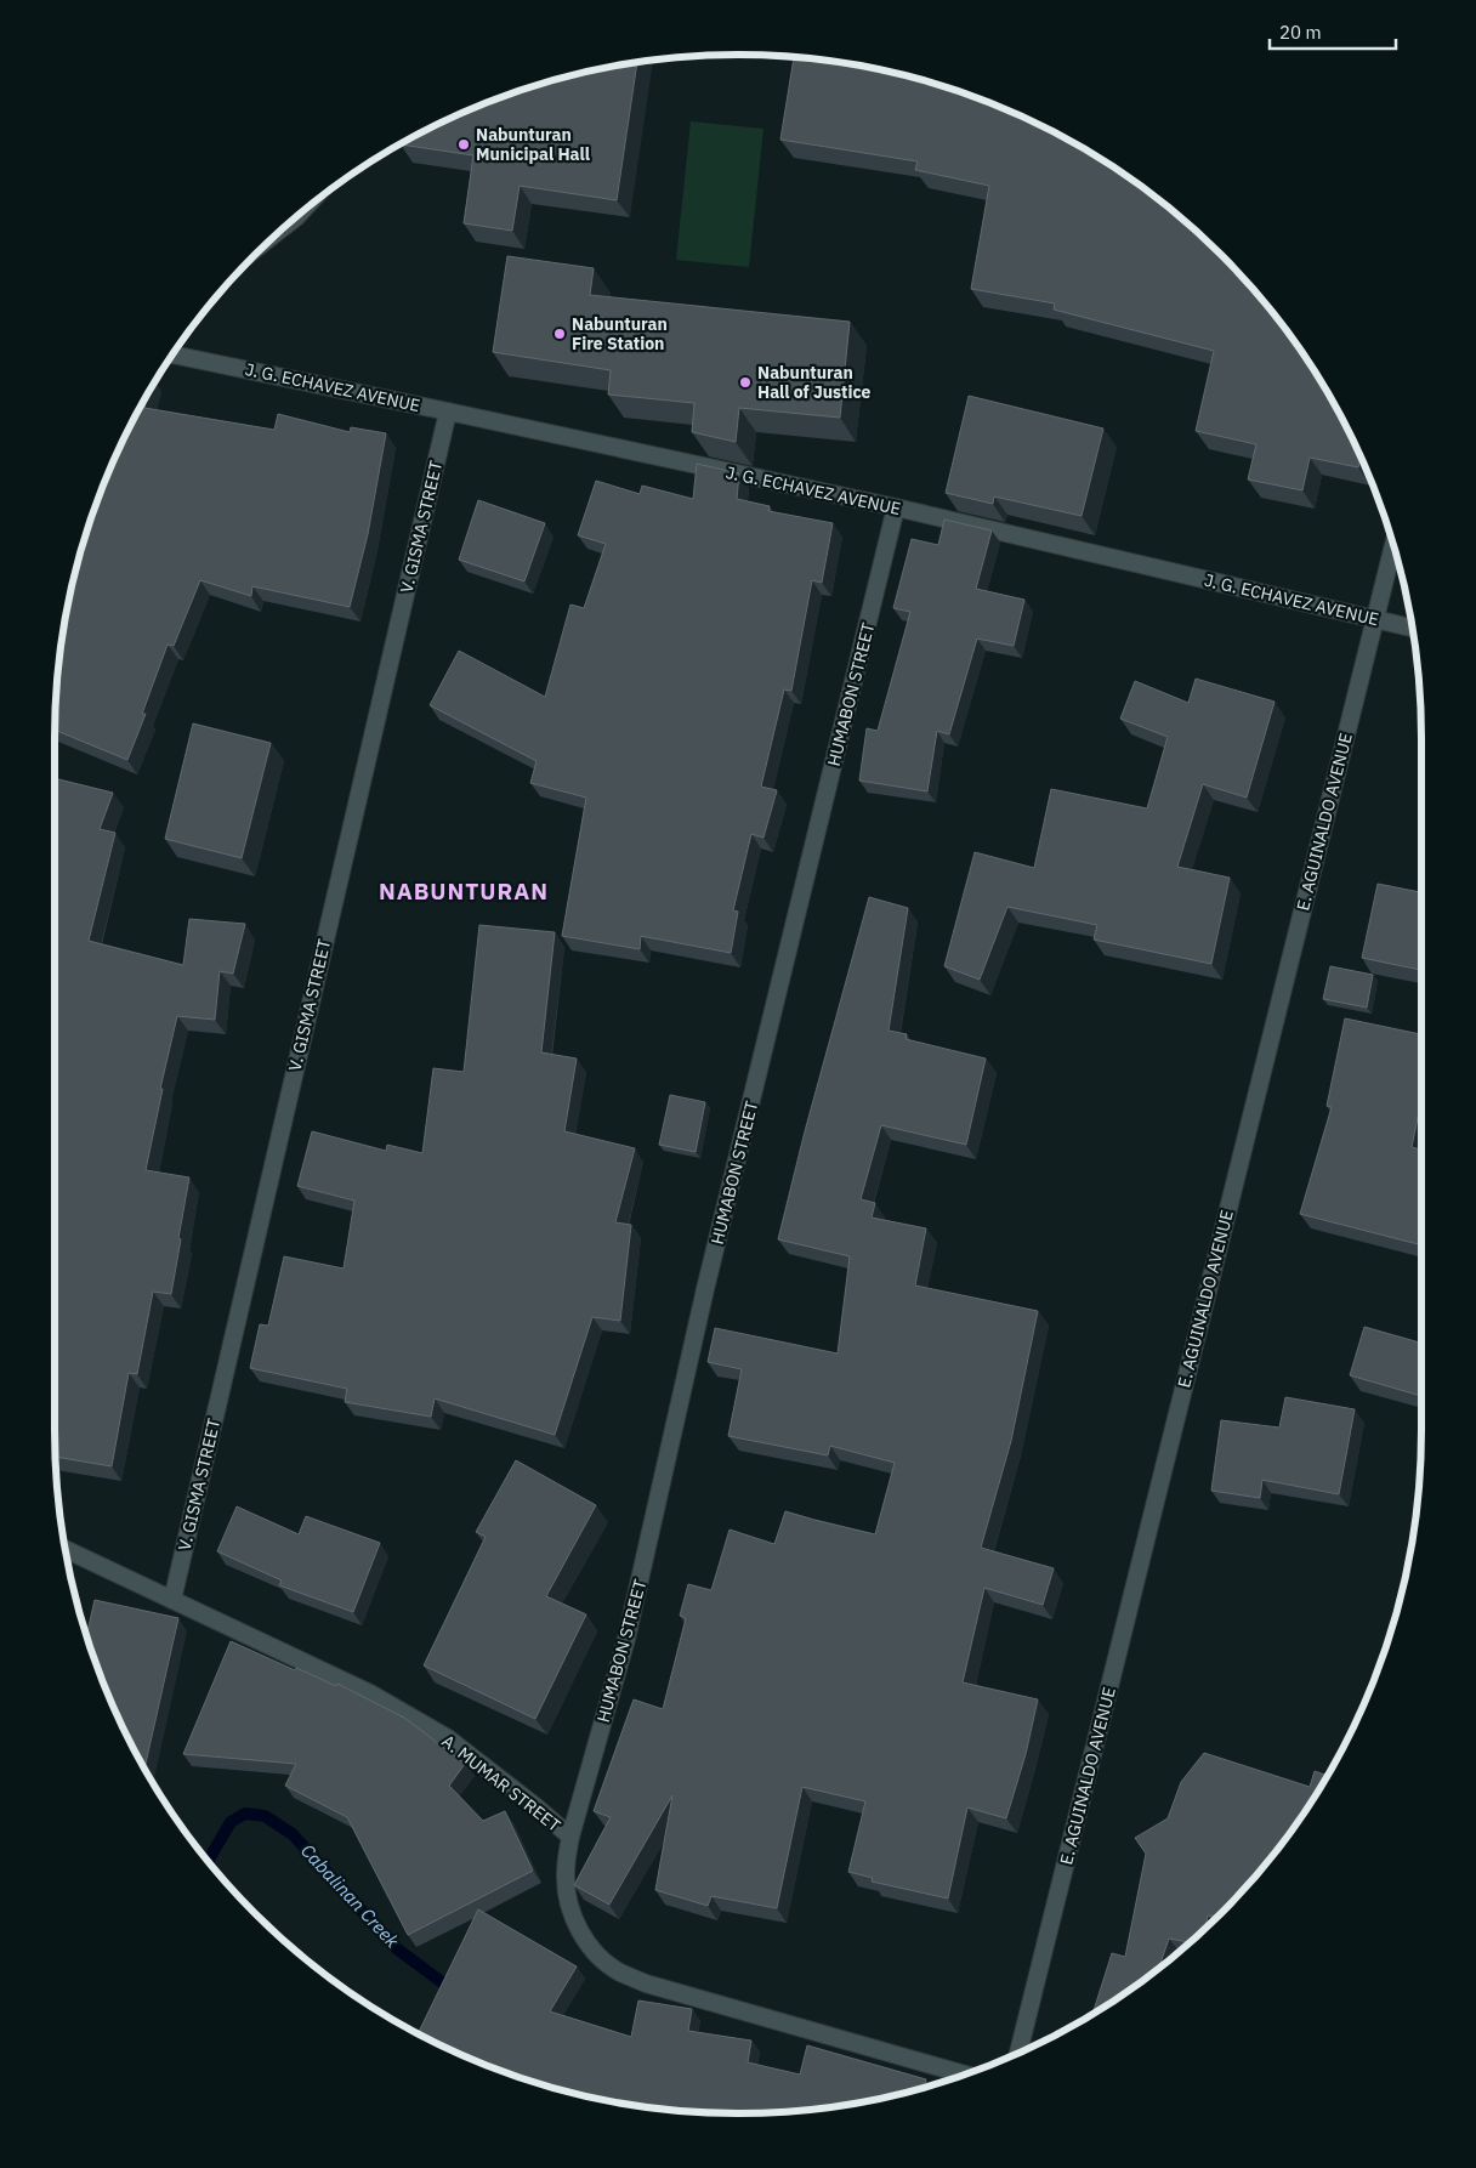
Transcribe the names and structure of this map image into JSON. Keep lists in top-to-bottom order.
{
  "streets": {
    "street": [
      "J. G. ECHAVEZ AVENUE",
      "V. GISMA STREET",
      "HUMABON STREET",
      "E. AGUINALDO AVENUE",
      "A. MUMAR STREET"
    ]
  },
  "crossings": [
    ["J. G. ECHAVEZ AVENUE", "V. GISMA STREET"],
    ["J. G. ECHAVEZ AVENUE", "HUMABON STREET"],
    ["J. G. ECHAVEZ AVENUE", "E. AGUINALDO AVENUE"],
    ["V. GISMA STREET", "A. MUMAR STREET"],
    ["HUMABON STREET", "A. MUMAR STREET"]
  ],
  "districts": ["NABUNTURAN"],
  "water": ["Cabalinan Creek"],
  "places": ["Nabunturan Municipal Hall", "Nabunturan Fire Station", "Nabunturan Hall of Justice"],
  "scale_bar": "20 m"
}
